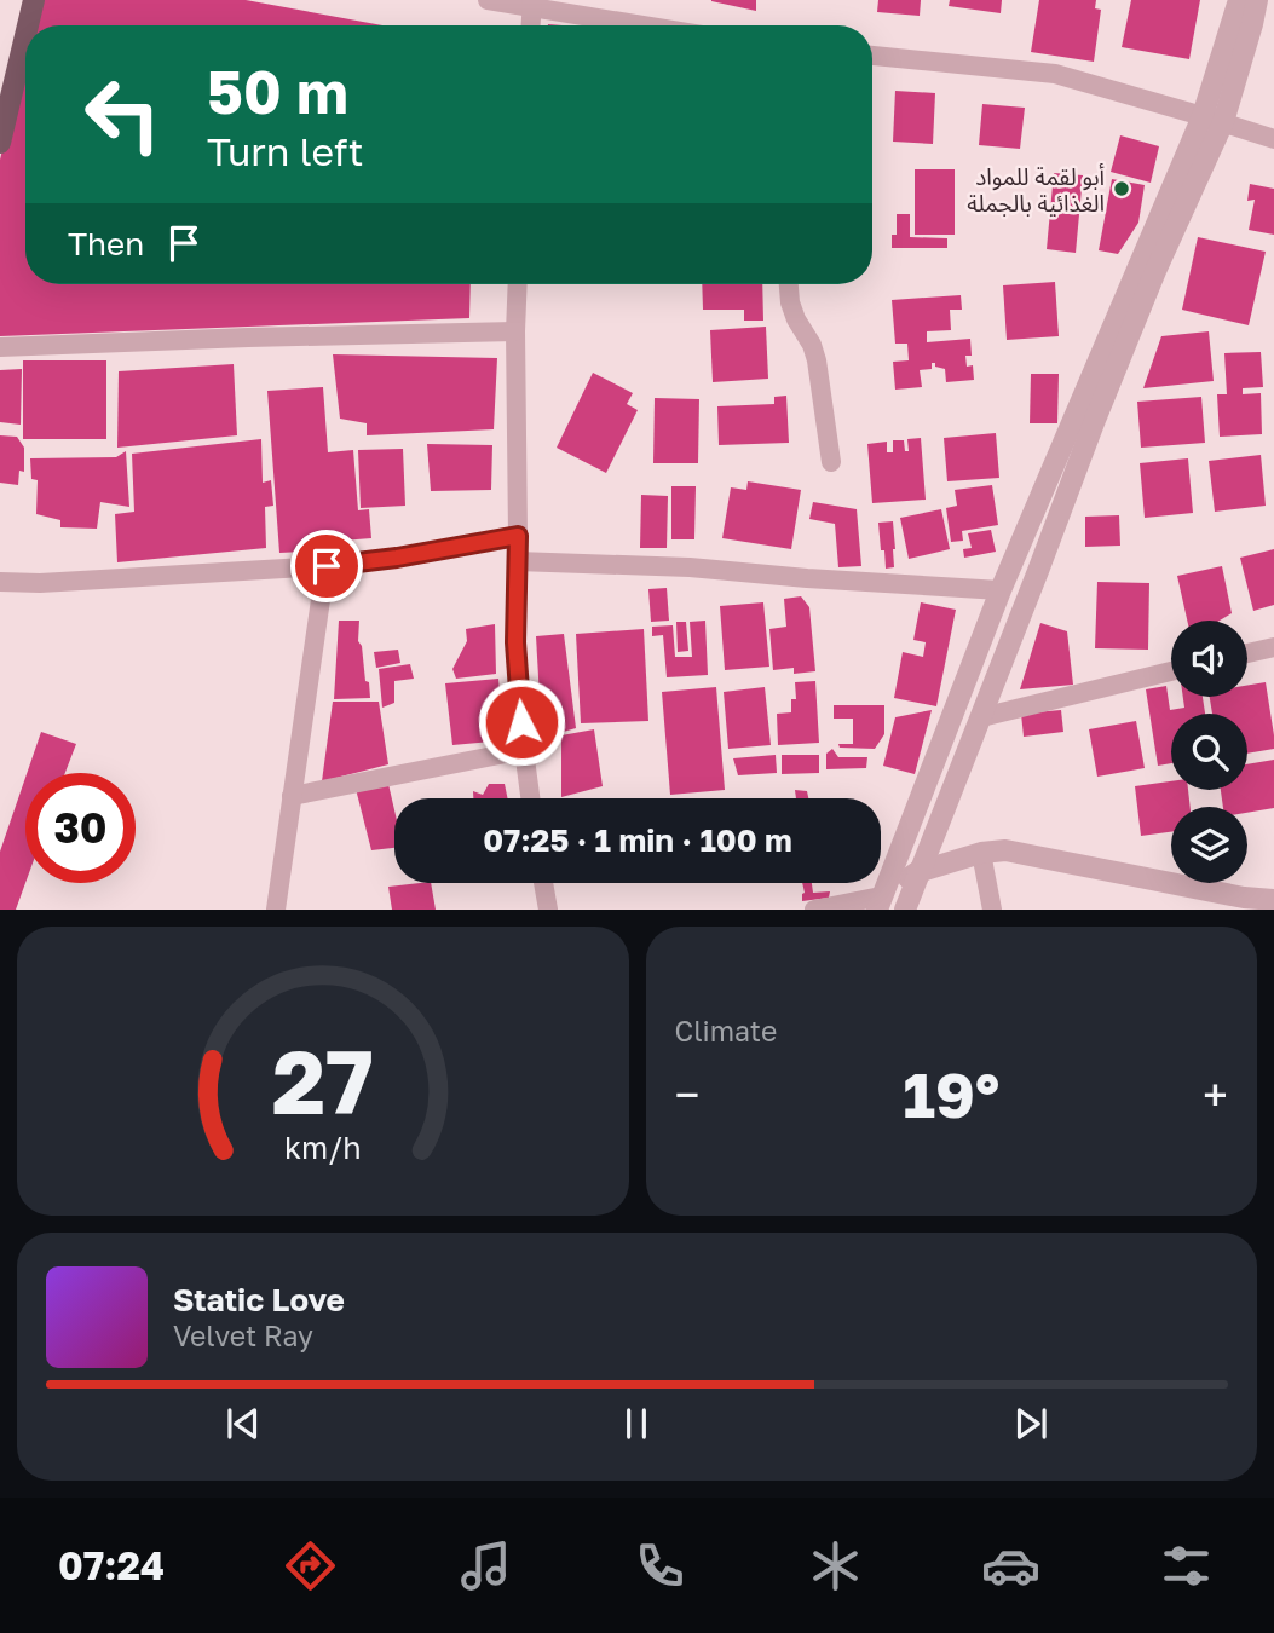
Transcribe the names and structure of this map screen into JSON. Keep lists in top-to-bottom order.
{
  "places": ["أبو لقمة للمواد الغذائية بالجملة"],
  "page": {
    "turn": ["50 m", "Turn left"],
    "then": "Then",
    "limit": "30",
    "trip": "07:25 · 1 min · 100 m",
    "tile": "Climate",
    "heat": ["−", "19°", "+"],
    "song": ["Static Love", "Velvet Ray"],
    "tabs": "07:24",
    "gauge": ["27", "km/h"]
  }
}
